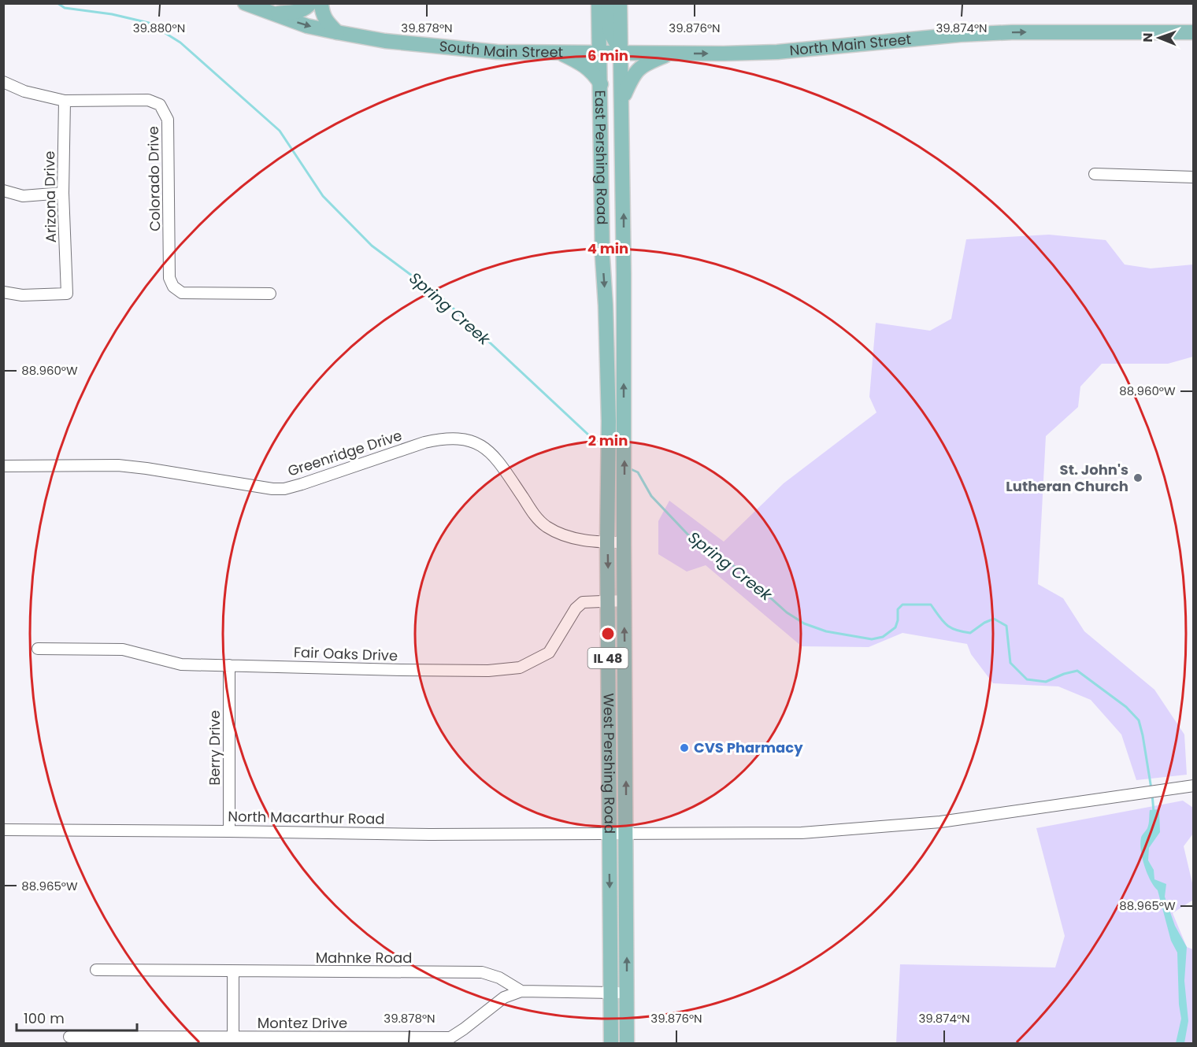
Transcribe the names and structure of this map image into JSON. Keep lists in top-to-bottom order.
{
  "streets": {
    "main road": [
      "North Main Street",
      "South Main Street",
      "East Pershing Road",
      "IL 48",
      "West Pershing Road"
    ],
    "street": [
      "Colorado Drive",
      "Arizona Drive",
      "Greenridge Drive",
      "Fair Oaks Drive",
      "Berry Drive",
      "North Macarthur Road",
      "Mahnke Road",
      "Montez Drive"
    ]
  },
  "crossings": [
    ["North Main Street", "South Main Street"],
    ["North Main Street", "IL 48"],
    ["South Main Street", "East Pershing Road"],
    ["South Main Street", "IL 48"],
    ["East Pershing Road", "West Pershing Road"],
    ["Colorado Drive", "Arizona Drive"],
    ["Greenridge Drive", "West Pershing Road"],
    ["Fair Oaks Drive", "Berry Drive"],
    ["Fair Oaks Drive", "West Pershing Road"],
    ["IL 48", "West Pershing Road"],
    ["Berry Drive", "North Macarthur Road"],
    ["West Pershing Road", "North Macarthur Road"],
    ["Mahnke Road", "Montez Drive"]
  ],
  "one_way": ["North Main Street", "East Pershing Road"],
  "water": ["Spring Creek"],
  "places": ["St. John's Lutheran Church", "CVS Pharmacy"],
  "scale_bar": "100 m",
  "north": "left",
  "coordinates": [
    "39.880°N",
    "39.878°N",
    "39.876°N",
    "39.874°N",
    "88.960°W",
    "88.965°W"
  ],
  "rings": ["6 min", "4 min", "2 min"]
}
